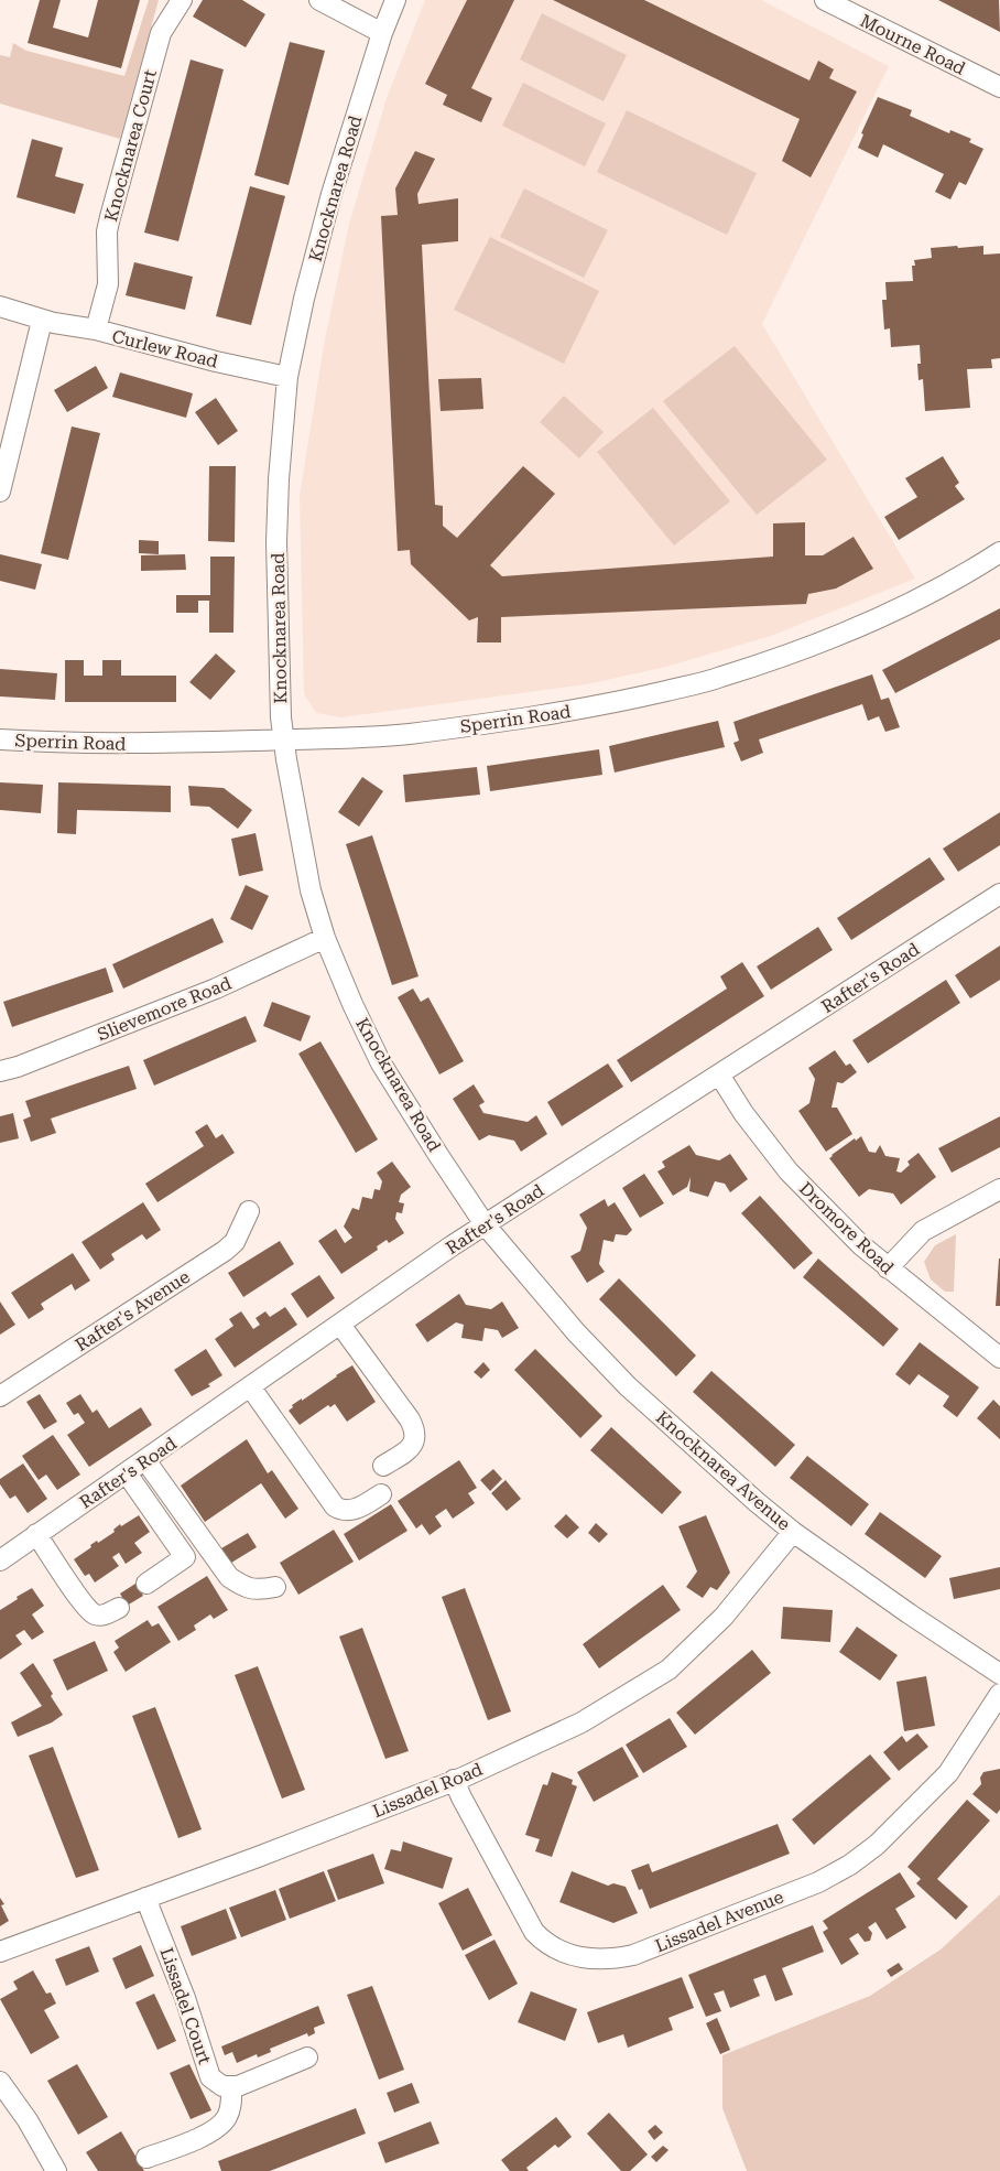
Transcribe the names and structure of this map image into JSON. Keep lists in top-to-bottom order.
{
  "streets": {
    "street": [
      "Mourne Road",
      "Knocknarea Court",
      "Knocknarea Road",
      "Curlew Road",
      "Sperrin Road",
      "Rafter's Road",
      "Slievemore Road",
      "Dromore Road",
      "Rafter's Avenue",
      "Knocknarea Avenue",
      "Lissadel Road",
      "Lissadel Avenue",
      "Lissadel Court"
    ]
  },
  "crossings": [
    ["Knocknarea Court", "Curlew Road"],
    ["Knocknarea Road", "Curlew Road"],
    ["Knocknarea Road", "Sperrin Road"],
    ["Knocknarea Road", "Rafter's Road"],
    ["Knocknarea Road", "Slievemore Road"],
    ["Knocknarea Road", "Knocknarea Avenue"],
    ["Rafter's Road", "Dromore Road"],
    ["Rafter's Road", "Knocknarea Avenue"],
    ["Knocknarea Avenue", "Lissadel Road"],
    ["Lissadel Road", "Lissadel Avenue"],
    ["Lissadel Road", "Lissadel Court"]
  ]
}
